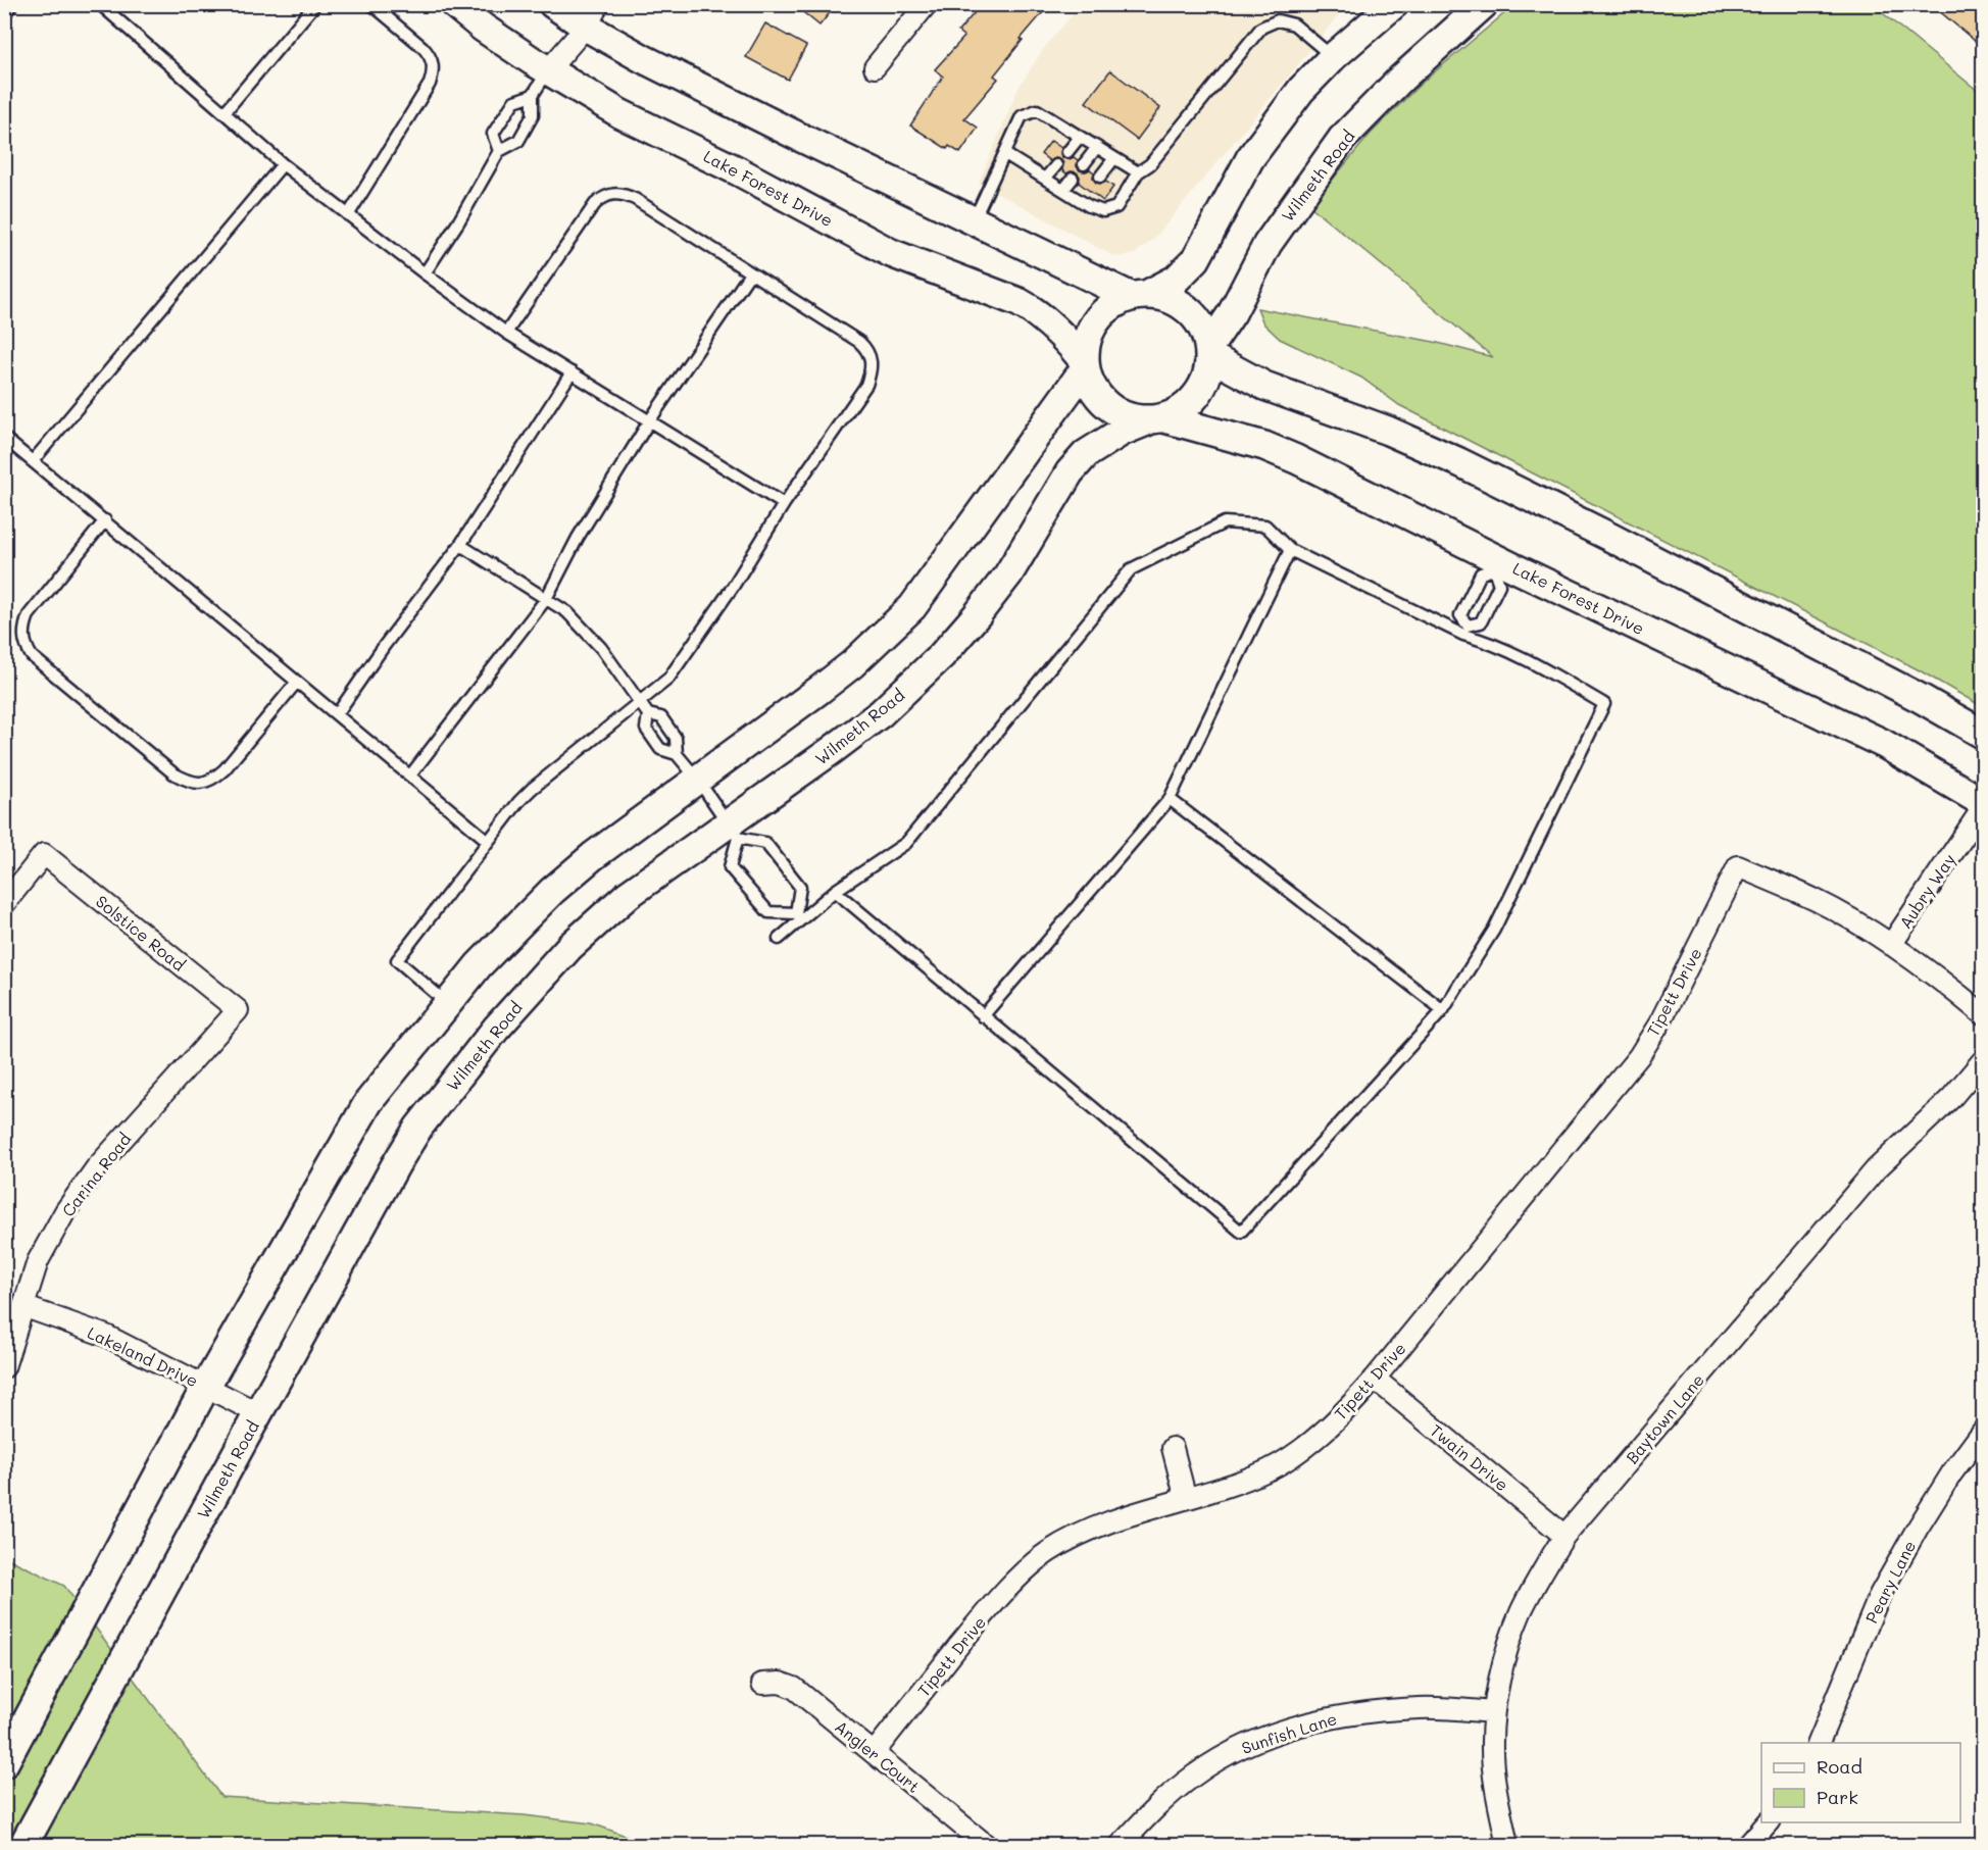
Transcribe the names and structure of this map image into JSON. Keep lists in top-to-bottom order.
{
  "streets": {
    "street": [
      "Wilmeth Road",
      "Lake Forest Drive",
      "Aubry Way",
      "Solstice Road",
      "Tipett Drive",
      "Carina Road",
      "Lakeland Drive",
      "Baytown Lane",
      "Twain Drive",
      "Peary Lane",
      "Sunfish Lane",
      "Angler Court"
    ]
  },
  "crossings": [
    ["Wilmeth Road", "Lake Forest Drive"],
    ["Wilmeth Road", "Lakeland Drive"],
    ["Lake Forest Drive", "Aubry Way"],
    ["Aubry Way", "Tipett Drive"],
    ["Solstice Road", "Carina Road"],
    ["Tipett Drive", "Twain Drive"],
    ["Tipett Drive", "Angler Court"],
    ["Carina Road", "Lakeland Drive"],
    ["Baytown Lane", "Twain Drive"],
    ["Baytown Lane", "Sunfish Lane"]
  ],
  "legend": ["Road", "Park"]
}
